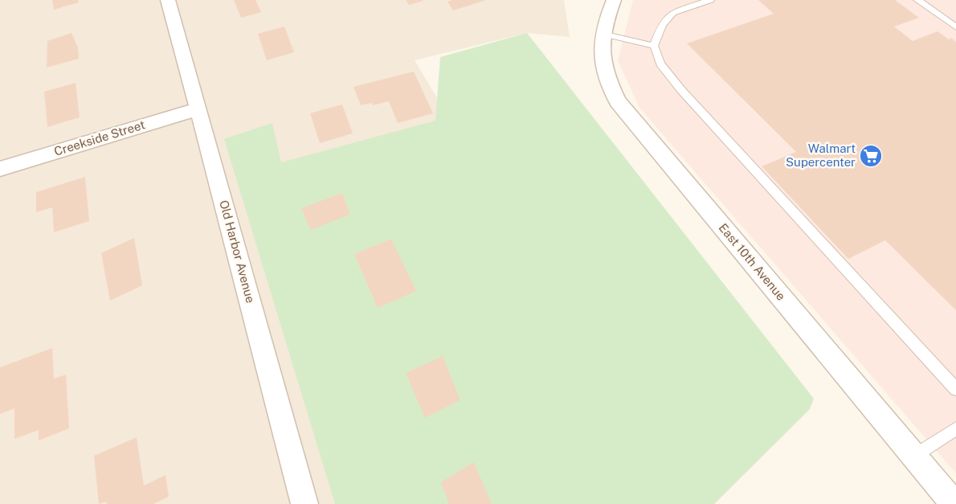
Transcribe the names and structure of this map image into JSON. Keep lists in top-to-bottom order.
{
  "streets": {
    "street": ["Creekside Street", "Old Harbor Avenue", "East 10th Avenue"]
  },
  "crossings": [
    ["Creekside Street", "Old Harbor Avenue"]
  ],
  "places": {
    "supermarket": ["Walmart Supercenter"]
  }
}
